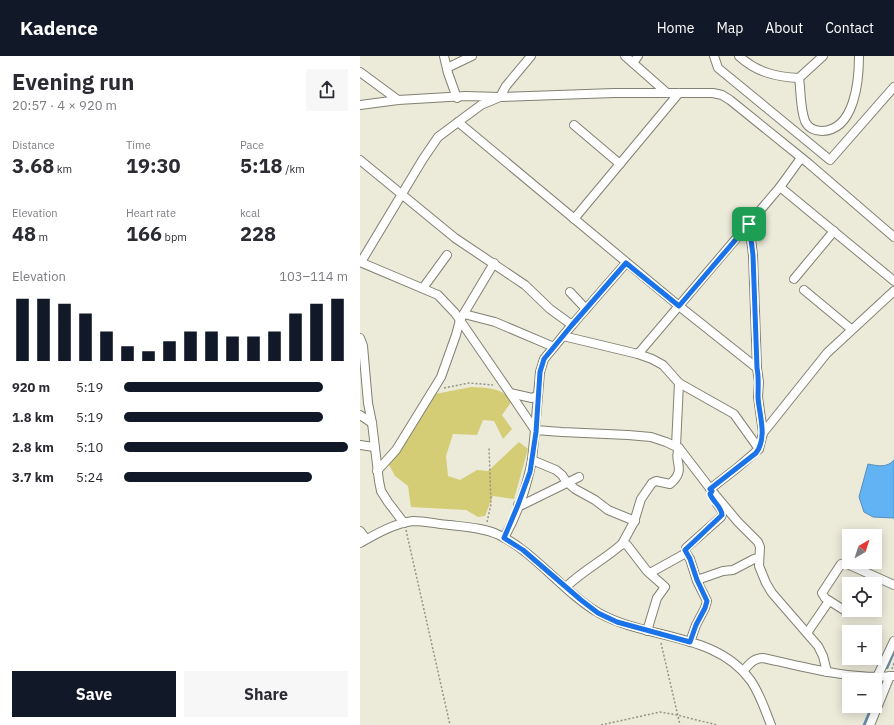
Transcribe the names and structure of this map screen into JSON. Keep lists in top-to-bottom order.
{
  "north": "top right",
  "page": {
    "header": "Kadence",
    "nav": [
      "Home",
      "Map",
      "About",
      "Contact"
    ],
    "heading": ["Evening run", "20:57 · 4 × 920 m"],
    "stats": [
      ["Distance", "3.68 km"],
      ["Time", "19:30"],
      ["Pace", "5:18 /km"],
      ["Elevation", "48 m"],
      ["Heart rate", "166 bpm"],
      ["kcal", "228"]
    ],
    "chart": ["Elevation", "103–114 m"],
    "list": [
      {
        "name": "920 m",
        "note": "5:19"
      },
      {
        "name": "1.8 km",
        "note": "5:19"
      },
      {
        "name": "2.8 km",
        "note": "5:10"
      },
      {
        "name": "3.7 km",
        "note": "5:24"
      }
    ],
    "map_buttons": ["+", "−"],
    "buttons": ["Save", "Share"]
  }
}
